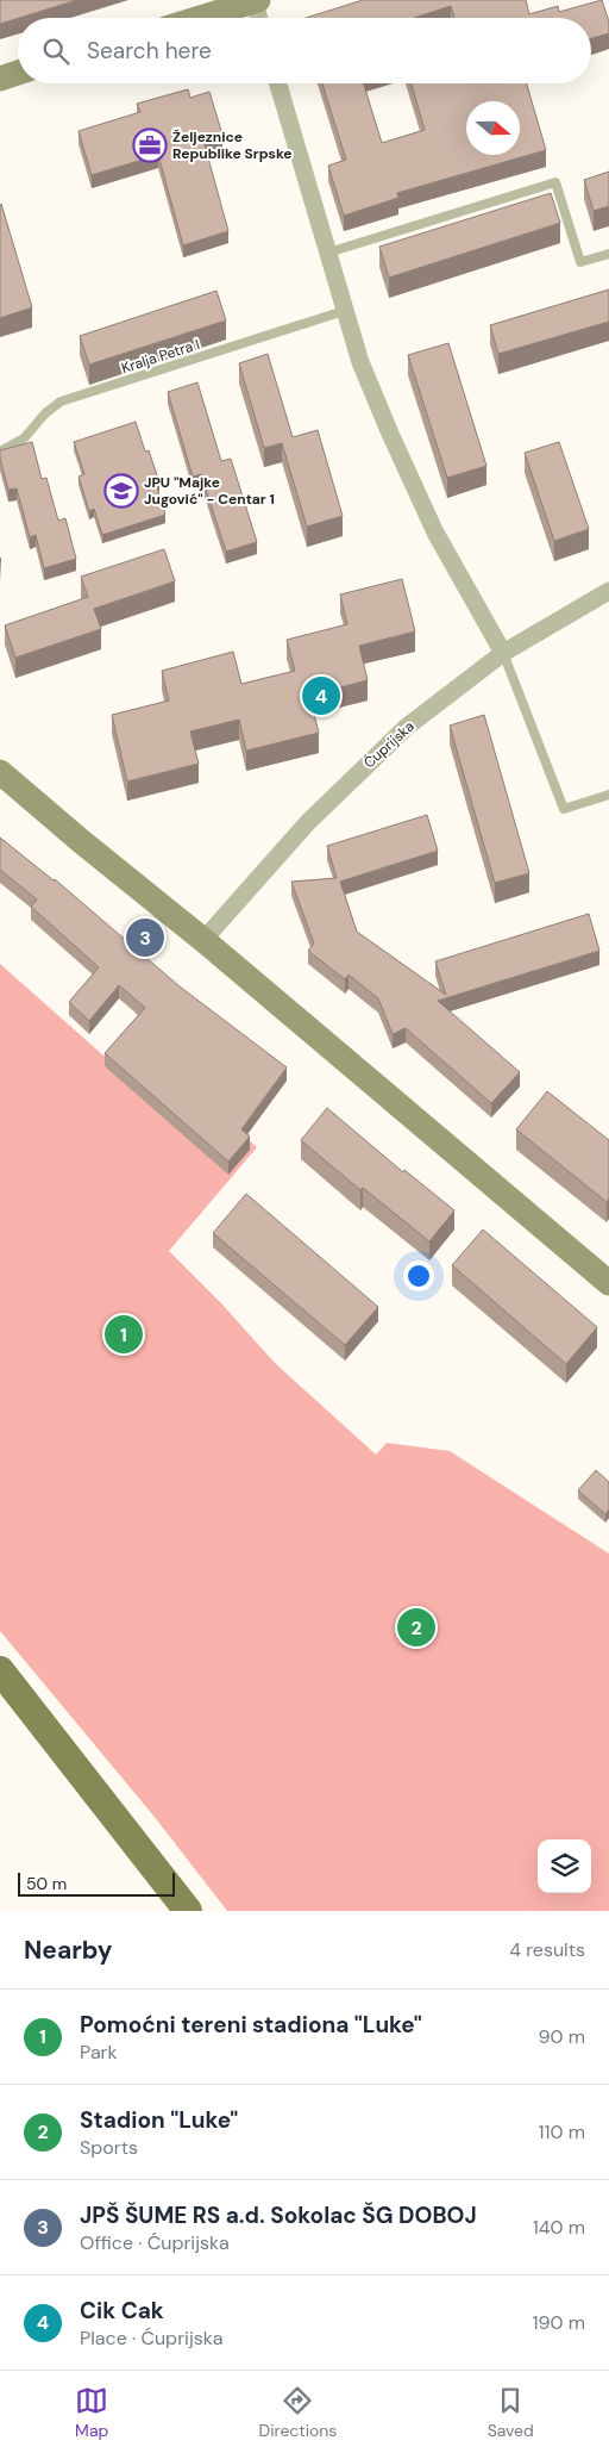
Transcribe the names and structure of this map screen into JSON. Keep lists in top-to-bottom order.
{
  "streets": {
    "street": ["Ćuprijska"],
    "lane": ["Kralja Petra I"]
  },
  "places": {
    "office": ["Željeznice Republike Srpske"],
    "school or university": ["JPU \"Majke Jugović\" - Centar 1"]
  },
  "scale_bar": "50 m",
  "north": "right",
  "page": {
    "search": "Search here",
    "pins": [
      "4",
      "3",
      "1",
      "2"
    ],
    "scale": "50 m",
    "heading": ["Nearby", "4 results"],
    "list": [
      {
        "mark": "1",
        "name": "Pomoćni tereni stadiona \"Luke\"",
        "note": "Park",
        "value": "90 m"
      },
      {
        "mark": "2",
        "name": "Stadion \"Luke\"",
        "note": "Sports",
        "value": "110 m"
      },
      {
        "mark": "3",
        "name": "JPŠ ŠUME RS a.d. Sokolac ŠG DOBOJ",
        "note": "Office · Ćuprijska",
        "value": "140 m"
      },
      {
        "mark": "4",
        "name": "Cik Cak",
        "note": "Place · Ćuprijska",
        "value": "190 m"
      }
    ],
    "nav": ["Map", "Directions", "Saved"]
  }
}
